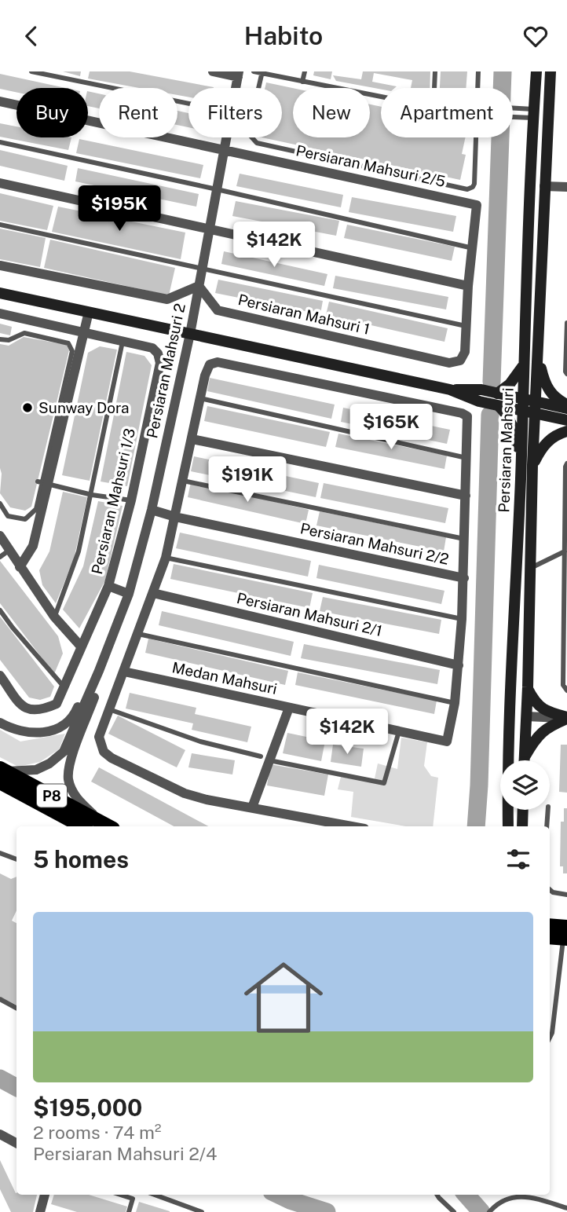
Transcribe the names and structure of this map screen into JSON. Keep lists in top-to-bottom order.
{
  "streets": {
    "main road": ["P8"],
    "street": [
      "Persiaran Mahsuri 2/5",
      "Persiaran Mahsuri 1",
      "Persiaran Mahsuri 2",
      "Persiaran Mahsuri",
      "Persiaran Mahsuri 1/3",
      "Persiaran Mahsuri 2/2",
      "Persiaran Mahsuri 2/1",
      "Medan Mahsuri"
    ]
  },
  "crossings": [
    ["Persiaran Mahsuri 2/5", "Persiaran Mahsuri 1"],
    ["Persiaran Mahsuri 2/5", "Persiaran Mahsuri 2"],
    ["Persiaran Mahsuri 1", "Persiaran Mahsuri 2"],
    ["Persiaran Mahsuri 2", "Persiaran Mahsuri 2/2"]
  ],
  "places": ["Sunway Dora"],
  "page": {
    "header": "Habito",
    "chip": [
      "Buy",
      "Rent",
      "Filters",
      "New",
      "Apartment"
    ],
    "price": [
      "$195K",
      "$142K",
      "$165K",
      "$191K",
      "$142K"
    ],
    "heading": "5 homes",
    "list": [
      {
        "name": "$195,000",
        "note": "2 rooms · 74 m² · Persiaran Mahsuri 2/4"
      }
    ]
  }
}
